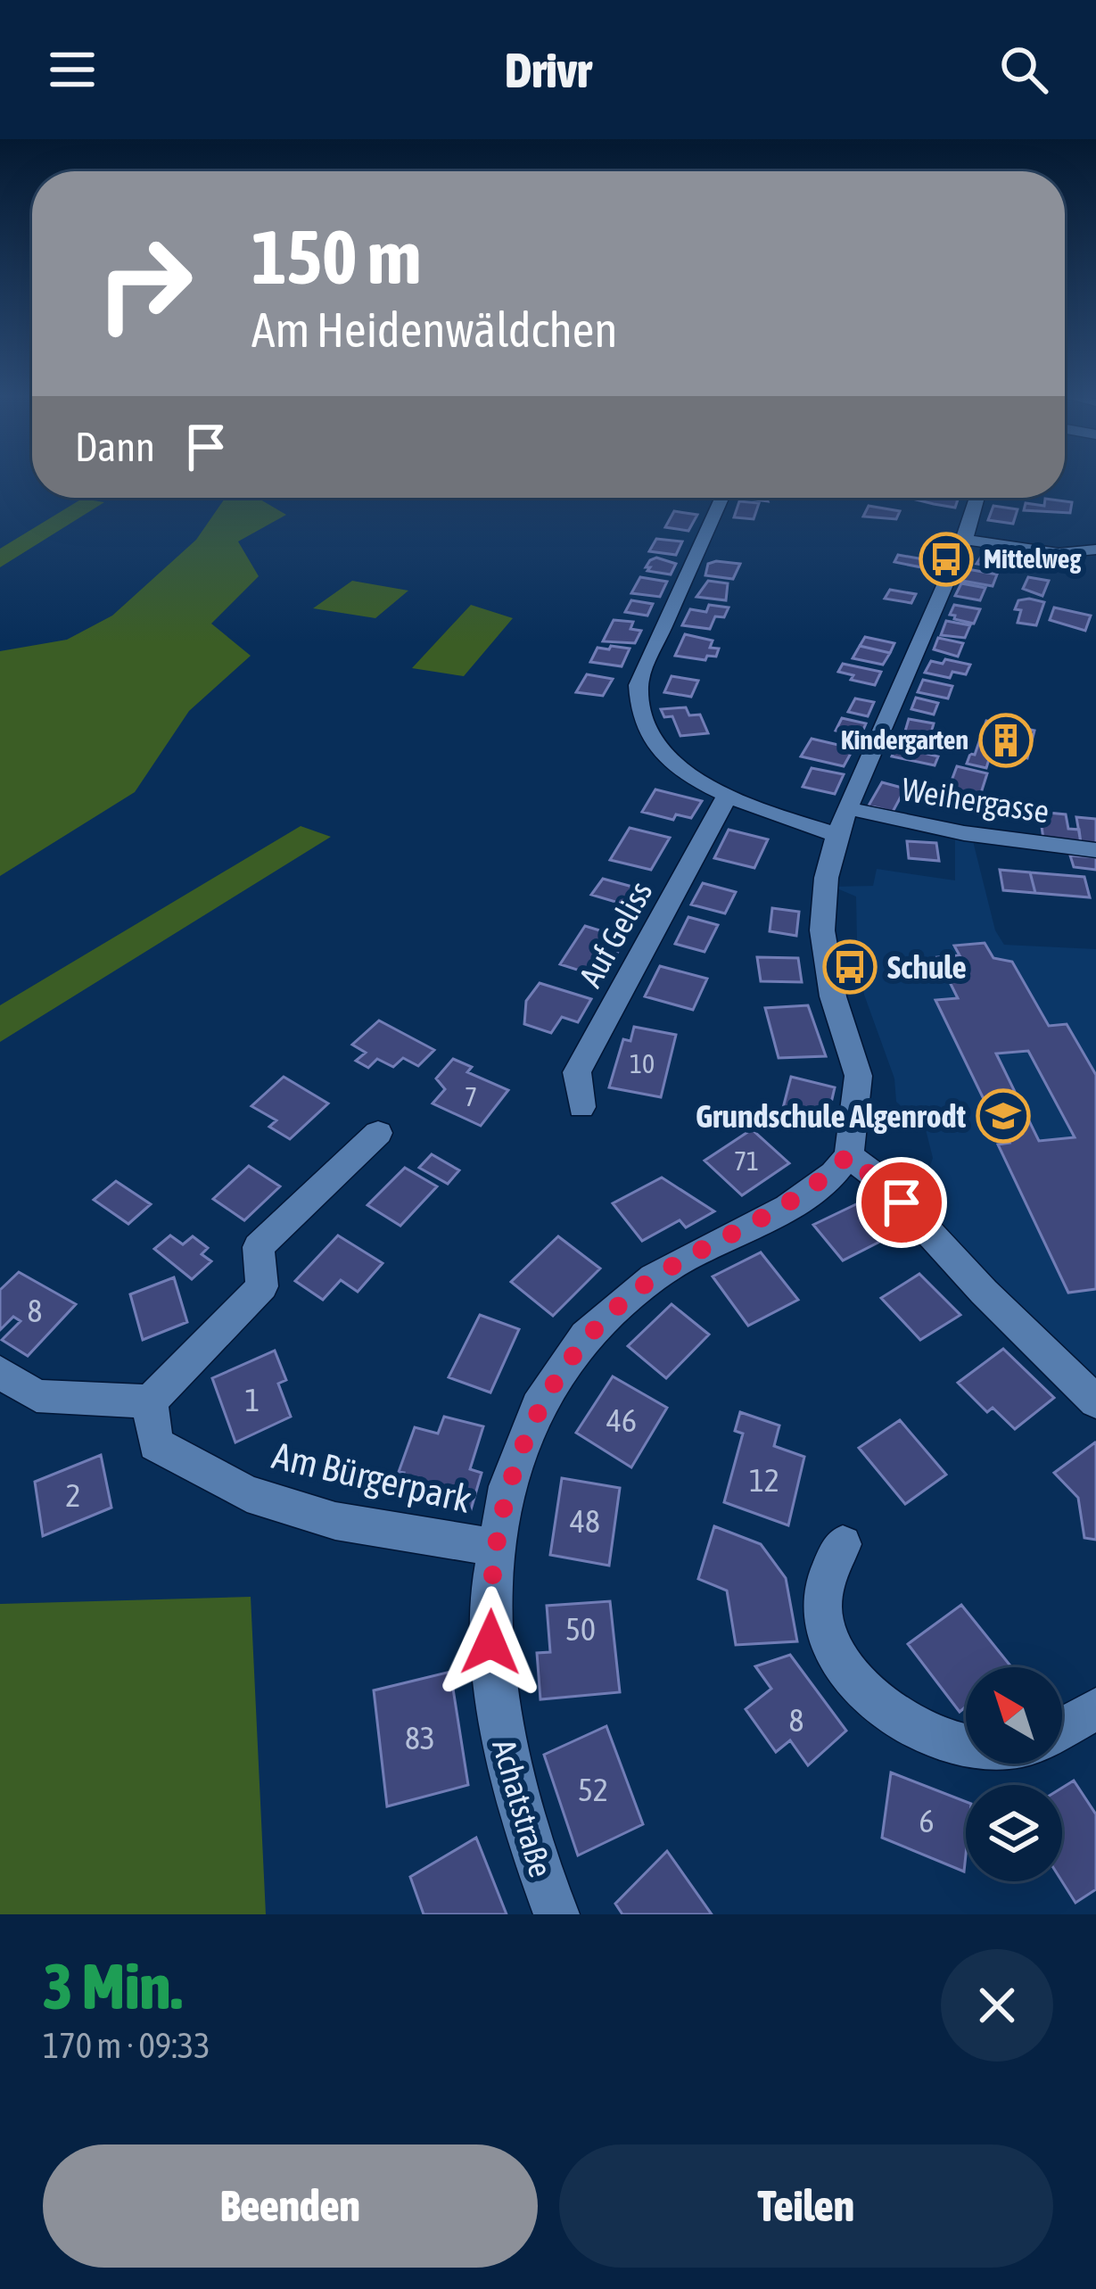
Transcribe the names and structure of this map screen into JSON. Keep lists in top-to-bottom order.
{
  "streets": {
    "street": [
      "Weihergasse",
      "Auf Geliss",
      "Am Bürgerpark",
      "Achatstraße"
    ]
  },
  "crossings": [
    ["Am Bürgerpark", "Achatstraße"]
  ],
  "places": {
    "bus stop": ["Mittelweg", "Schule"],
    "building": ["Kindergarten"],
    "school or university": ["Grundschule Algenrodt"]
  },
  "house_numbers": [
    "10",
    "7",
    "71",
    "8",
    "1",
    "46",
    "12",
    "2",
    "48",
    "50",
    "8",
    "83",
    "52",
    "6"
  ],
  "north": "top left",
  "page": {
    "header": "Drivr",
    "turn": ["150 m", "Am Heidenwäldchen"],
    "then": "Dann",
    "heading": ["3 Min.", "170 m · 09:33"],
    "buttons": ["Beenden", "Teilen"]
  }
}
